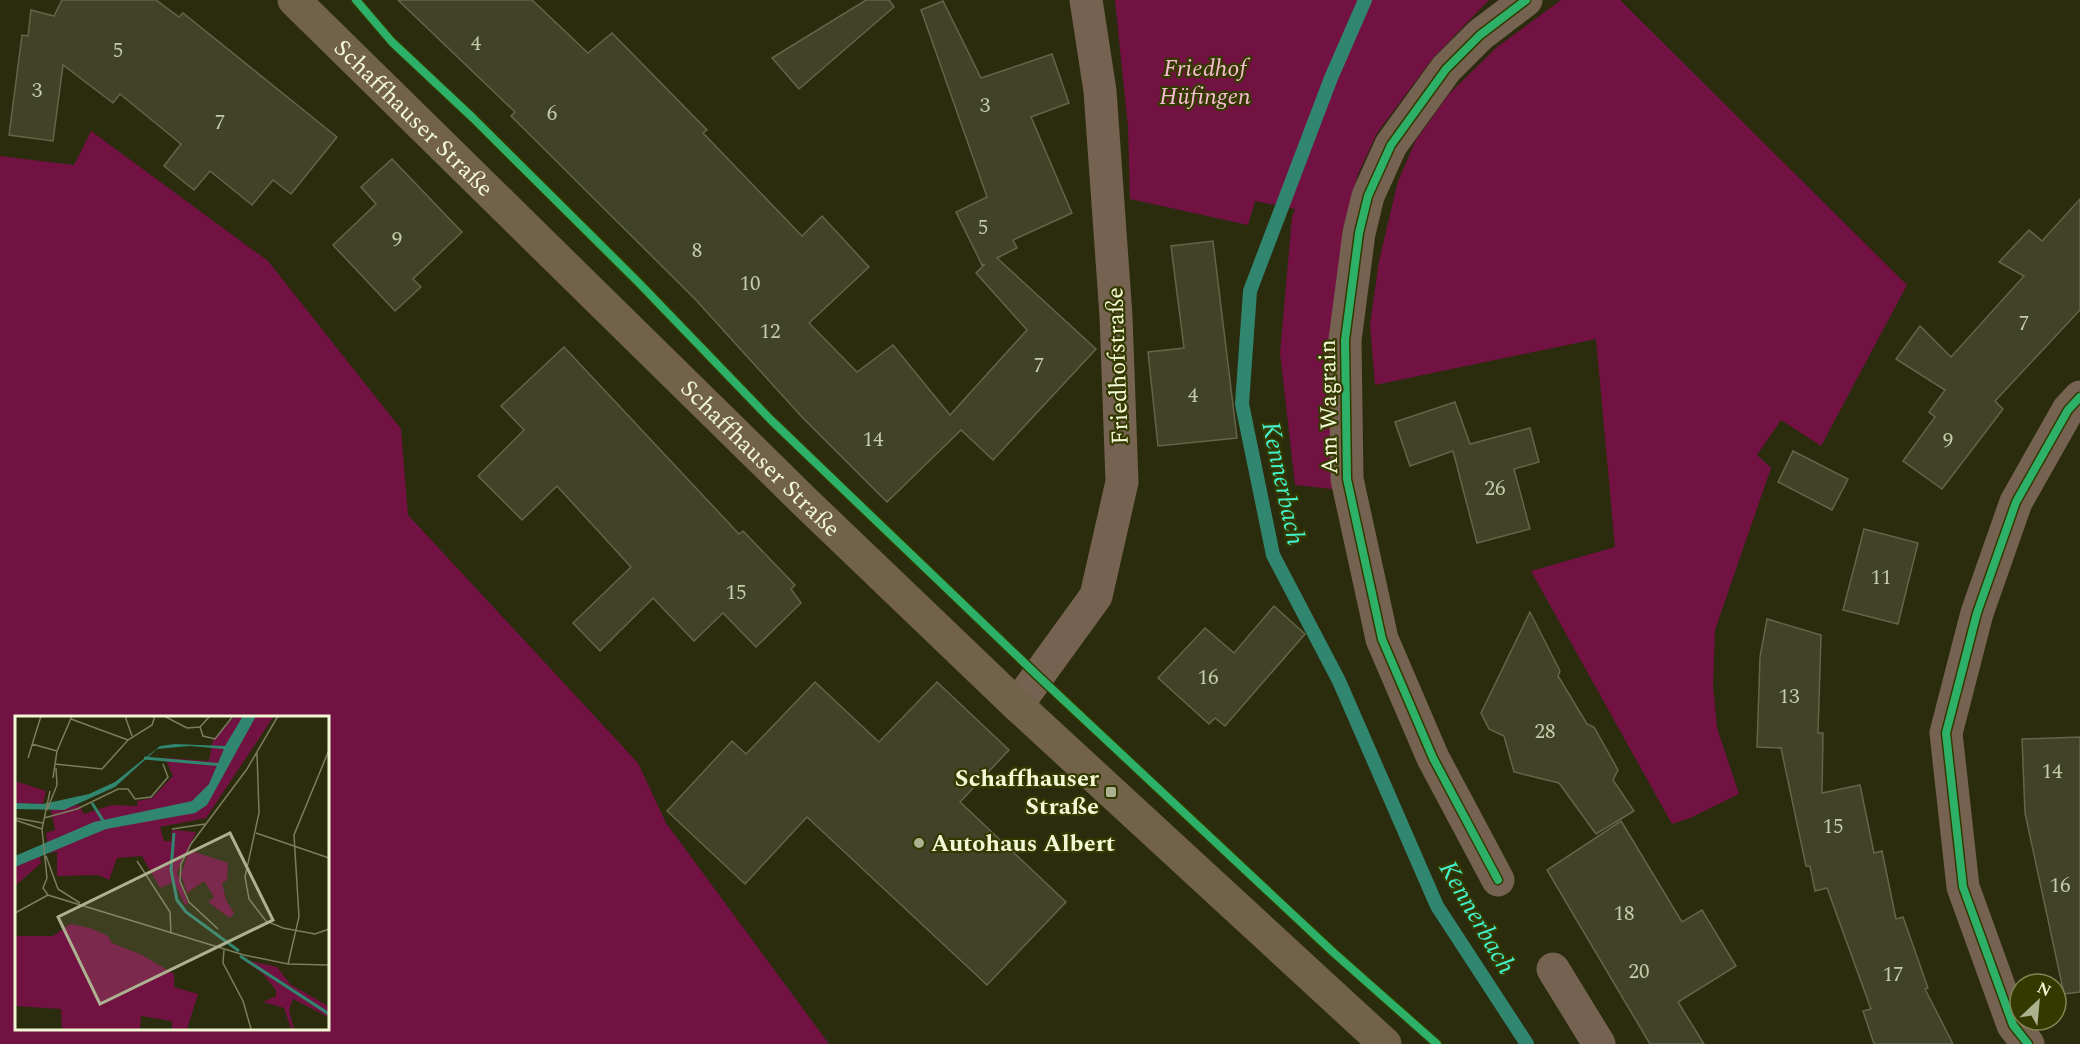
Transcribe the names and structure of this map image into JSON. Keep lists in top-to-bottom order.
{
  "streets": {
    "main road": ["Schaffhauser Straße"],
    "street": ["Friedhofstraße", "Am Wagrain"]
  },
  "crossings": [
    ["Schaffhauser Straße", "Friedhofstraße"]
  ],
  "water": ["Kennerbach"],
  "parks": ["Friedhof Hüfingen"],
  "places": {
    "transit": ["Schaffhauser Straße"],
    "other": ["Autohaus Albert"]
  },
  "house_numbers": [
    "4",
    "5",
    "3",
    "3",
    "6",
    "7",
    "5",
    "9",
    "8",
    "10",
    "7",
    "12",
    "7",
    "4",
    "14",
    "9",
    "26",
    "11",
    "15",
    "16",
    "13",
    "28",
    "14",
    "15",
    "16",
    "18",
    "20",
    "17"
  ],
  "north": "top right"
}
